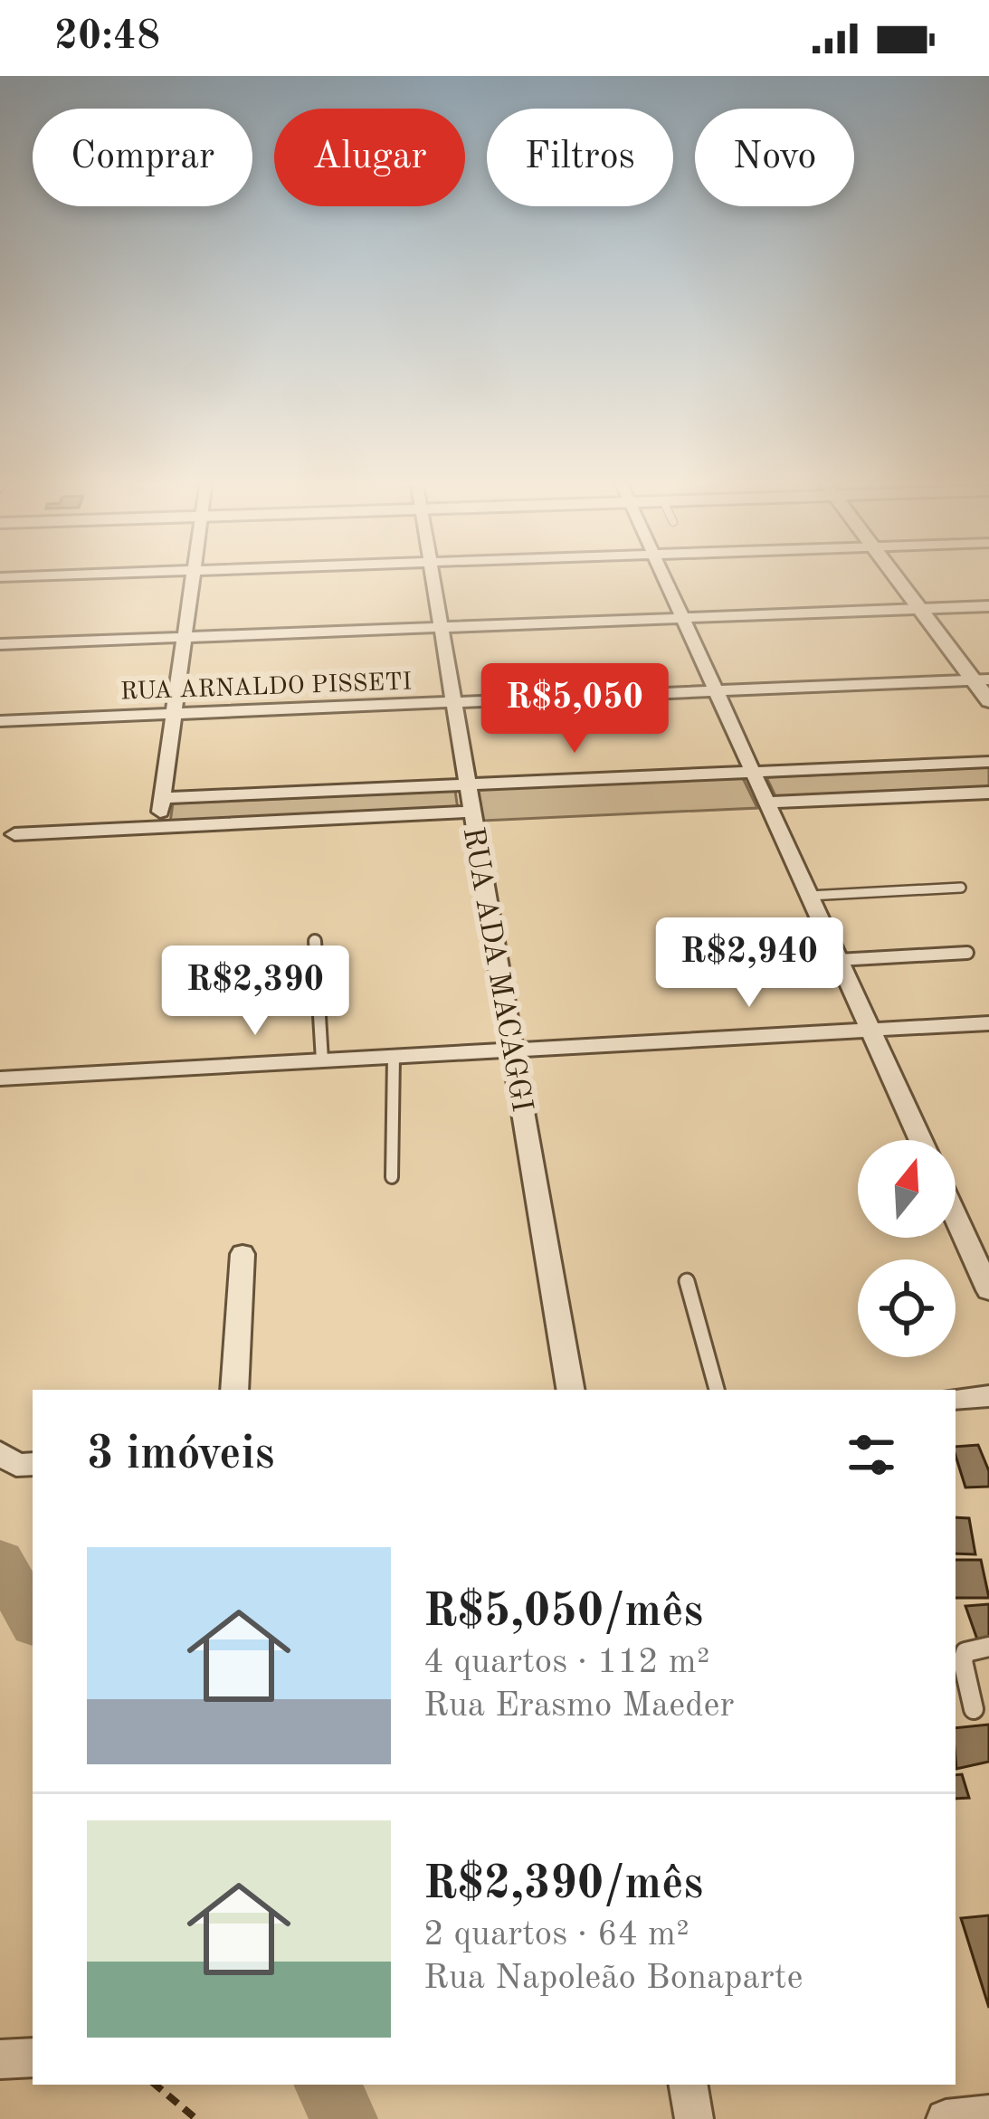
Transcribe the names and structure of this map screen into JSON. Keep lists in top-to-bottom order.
{
  "streets": {
    "street": ["RUA ARNALDO PISSETI", "RUA ADA MACAGGI"]
  },
  "crossings": [
    ["RUA ARNALDO PISSETI", "RUA ADA MACAGGI"]
  ],
  "north": "top",
  "page": {
    "status": "20:48",
    "chip": [
      "Comprar",
      "Alugar",
      "Filtros",
      "Novo"
    ],
    "price": ["R$5,050", "R$2,940", "R$2,390"],
    "heading": "3 imóveis",
    "list": [
      {
        "name": "R$5,050/mês",
        "note": "4 quartos · 112 m² · Rua Erasmo Maeder"
      },
      {
        "name": "R$2,390/mês",
        "note": "2 quartos · 64 m² · Rua Napoleão Bonaparte"
      }
    ]
  }
}
